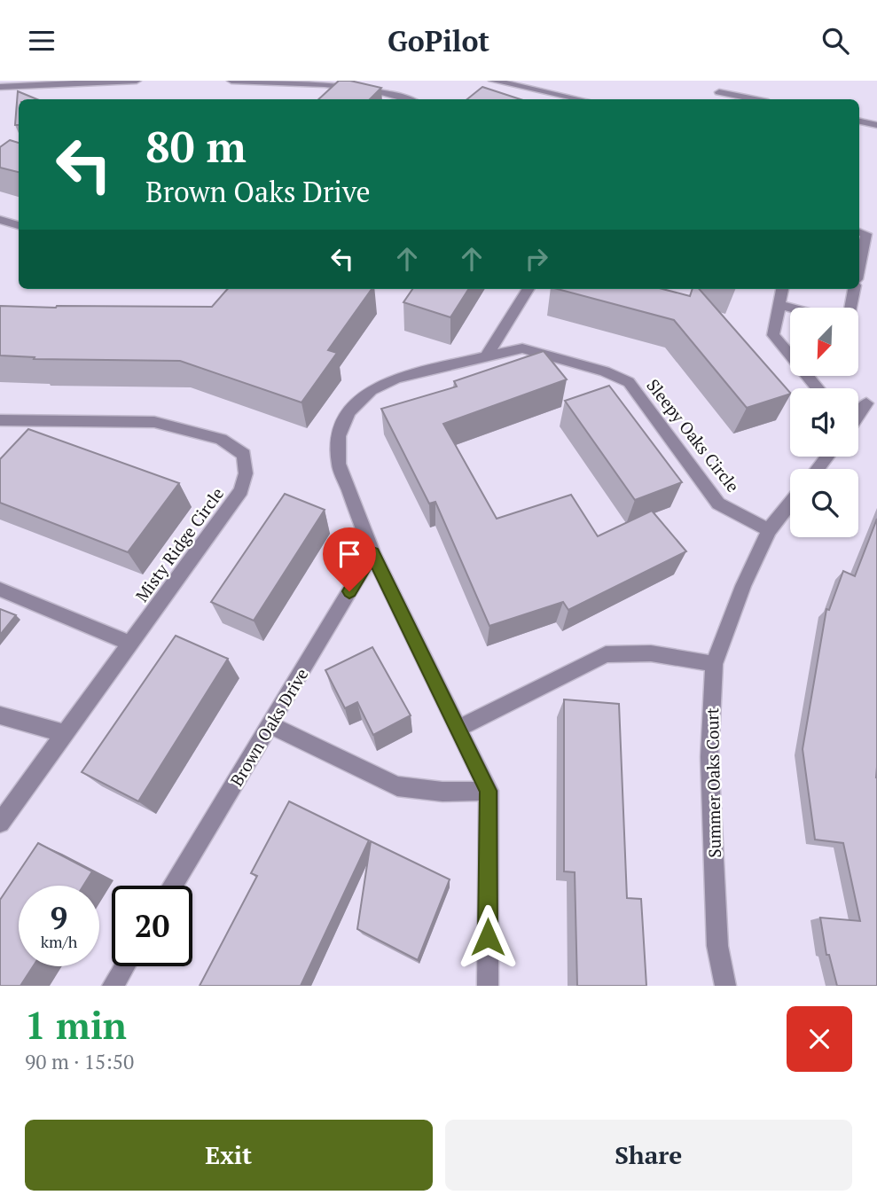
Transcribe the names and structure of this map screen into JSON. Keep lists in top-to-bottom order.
{
  "streets": {
    "street": [
      "Sleepy Oaks Circle",
      "Misty Ridge Circle",
      "Brown Oaks Drive",
      "Summer Oaks Court"
    ]
  },
  "crossings": [
    ["Sleepy Oaks Circle", "Brown Oaks Drive"],
    ["Sleepy Oaks Circle", "Summer Oaks Court"]
  ],
  "north": "bottom left",
  "page": {
    "header": "GoPilot",
    "turn": ["80 m", "Brown Oaks Drive"],
    "speed": "9 km/h",
    "limit": "20",
    "heading": ["1 min", "90 m · 15:50"],
    "buttons": ["Exit", "Share"]
  }
}
